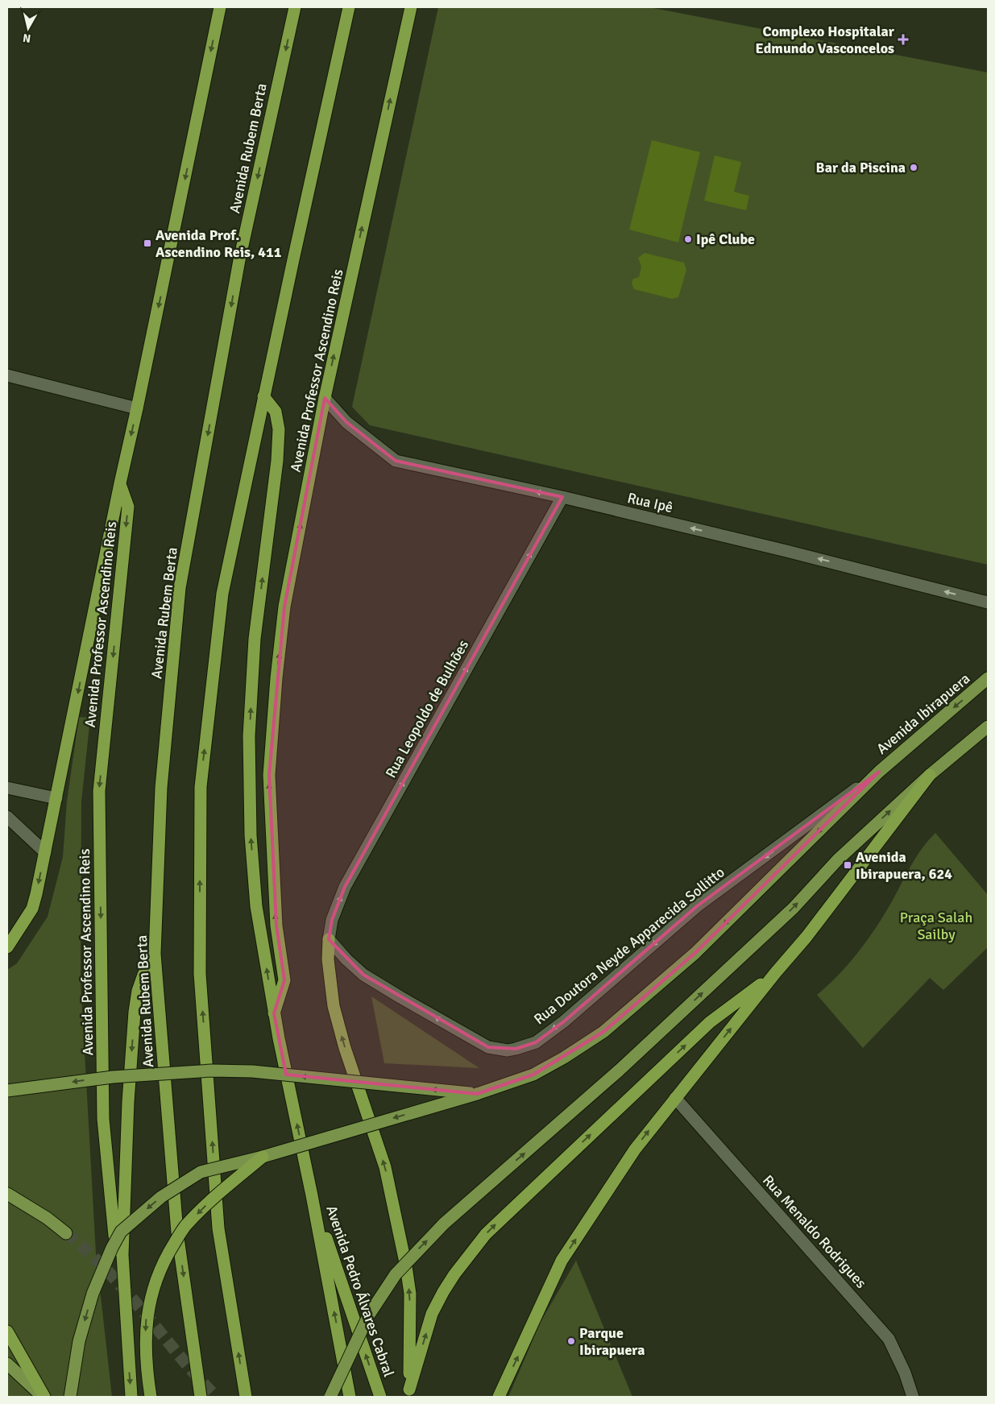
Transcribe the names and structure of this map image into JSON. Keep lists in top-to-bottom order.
{
  "streets": {
    "highway": ["Avenida Rubem Berta", "Avenida Professor Ascendino Reis", "Avenida Pedro Álvares Cabral"],
    "main road": ["Avenida Ibirapuera"],
    "street": [
      "Rua Ipê",
      "Rua Leopoldo de Bulhões",
      "Rua Doutora Neyde Apparecida Sollitto",
      "Rua Menaldo Rodrigues"
    ]
  },
  "crossings": [
    ["Avenida Professor Ascendino Reis", "Rua Ipê"],
    ["Avenida Professor Ascendino Reis", "Avenida Pedro Álvares Cabral"],
    ["Rua Ipê", "Rua Leopoldo de Bulhões"],
    ["Rua Leopoldo de Bulhões", "Rua Doutora Neyde Apparecida Sollitto"],
    ["Avenida Ibirapuera", "Rua Doutora Neyde Apparecida Sollitto"]
  ],
  "one_way": ["Rua Ipê", "Rua Leopoldo de Bulhões", "Rua Doutora Neyde Apparecida Sollitto"],
  "parks": ["Praça Salah Sailby"],
  "places": {
    "health": ["Complexo Hospitalar Edmundo Vasconcelos"],
    "other": ["Bar da Piscina", "Ipê Clube", "Parque Ibirapuera"],
    "transit": ["Avenida Prof. Ascendino Reis, 411", "Avenida Ibirapuera, 624"]
  },
  "north": "bottom"
}
